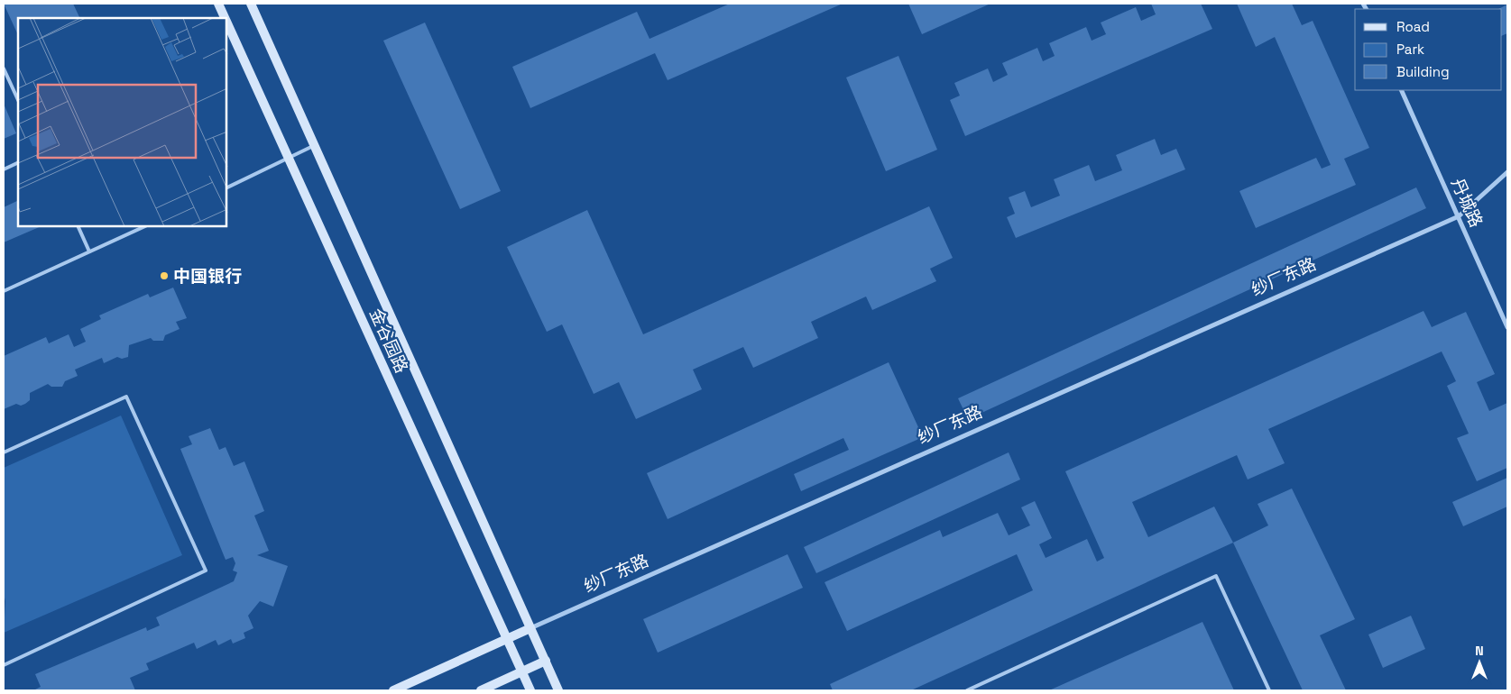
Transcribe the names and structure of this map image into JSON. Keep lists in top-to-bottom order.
{
  "streets": {
    "main road": ["纱厂东路", "金谷园路"],
    "street": ["丹城路"]
  },
  "crossings": [
    ["丹城路", "纱厂东路"],
    ["纱厂东路", "金谷园路"]
  ],
  "places": ["中国银行"],
  "legend": ["Road", "Park", "Building"],
  "north": "top"
}
